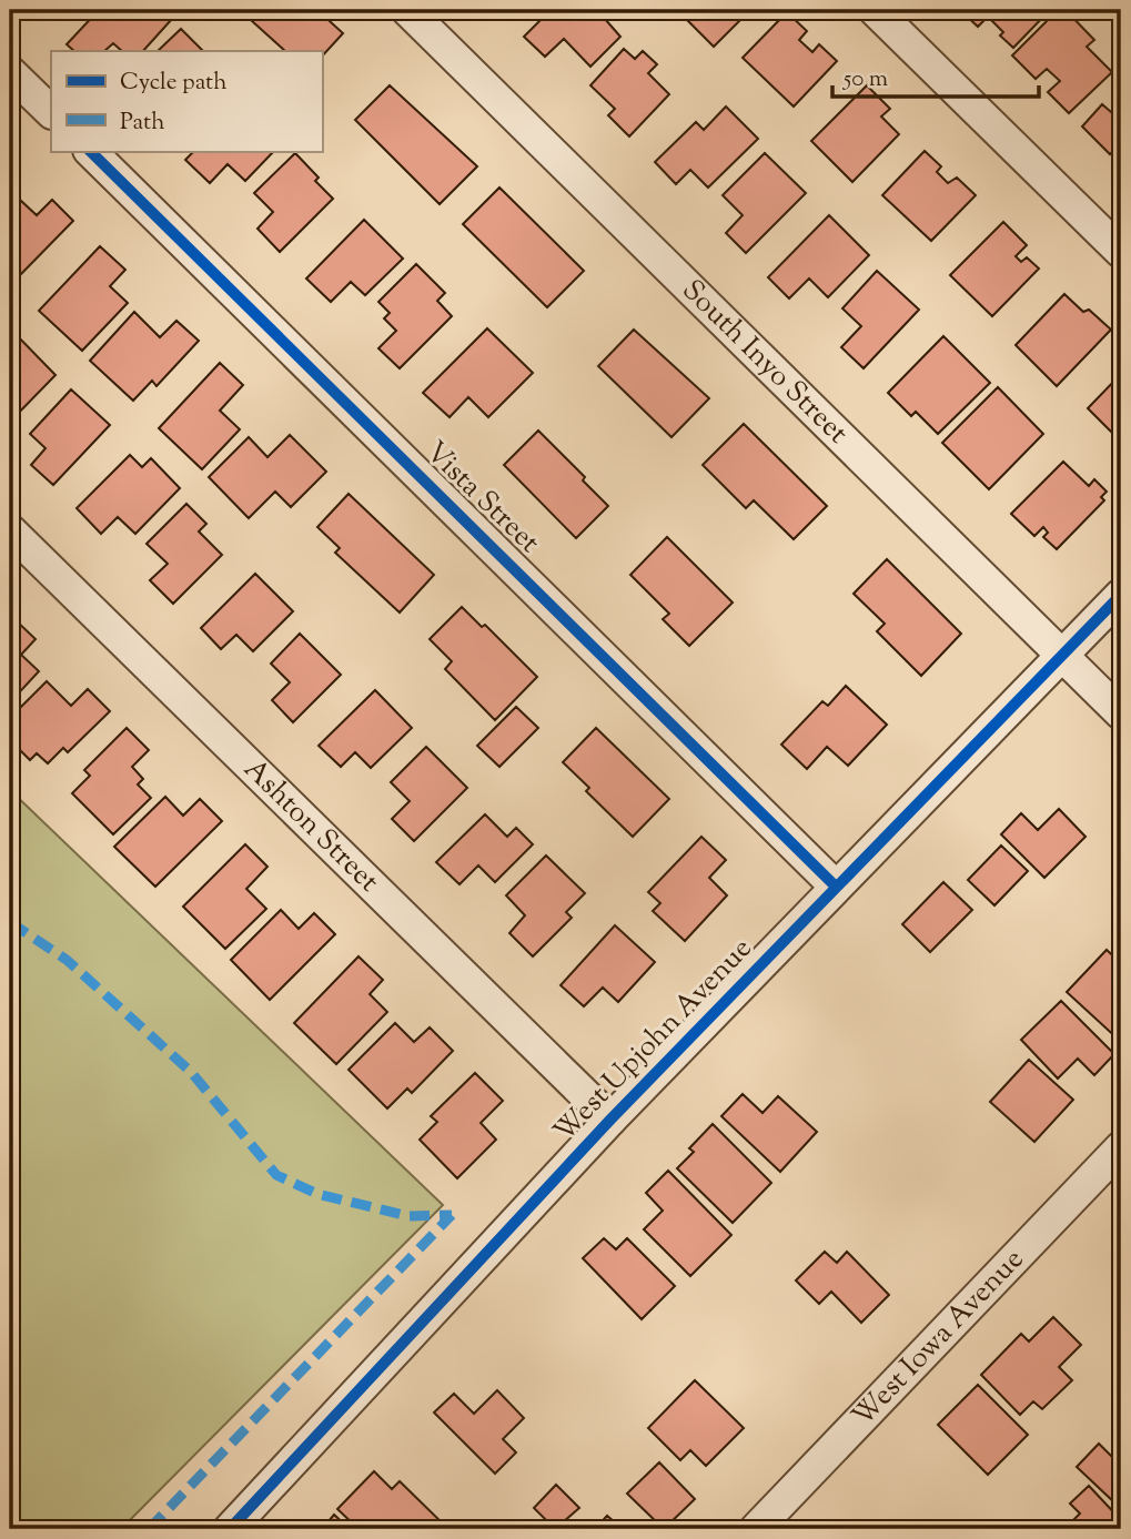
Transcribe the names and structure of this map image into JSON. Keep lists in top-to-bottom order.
{
  "streets": {
    "street": [
      "South Inyo Street",
      "Vista Street",
      "Ashton Street",
      "West Upjohn Avenue",
      "West Iowa Avenue"
    ]
  },
  "crossings": [
    ["South Inyo Street", "West Upjohn Avenue"],
    ["Vista Street", "West Upjohn Avenue"],
    ["Ashton Street", "West Upjohn Avenue"]
  ],
  "legend": ["Cycle path", "Path"],
  "scale_bar": "50 m"
}
